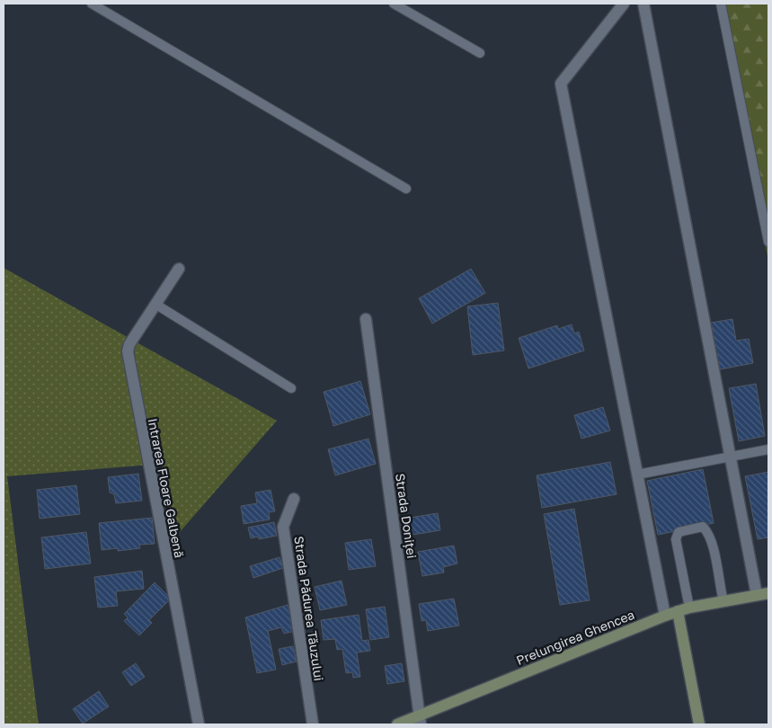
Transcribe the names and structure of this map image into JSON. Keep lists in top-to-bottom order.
{
  "streets": {
    "main road": ["Prelungirea Ghencea"],
    "street": ["Intrarea Floare Galbenă", "Strada Doniței", "Strada Pădurea Tăuzului"]
  },
  "crossings": [
    ["Strada Doniței", "Prelungirea Ghencea"]
  ]
}
